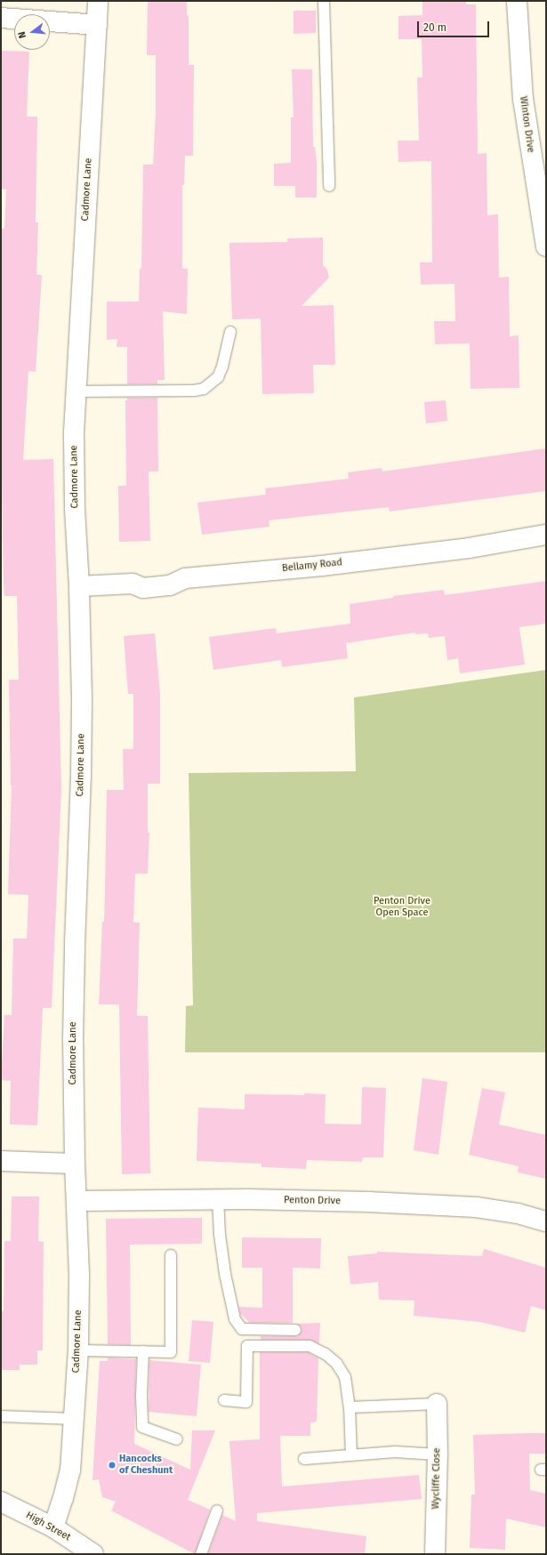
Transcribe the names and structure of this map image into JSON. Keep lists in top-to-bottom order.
{
  "streets": {
    "street": [
      "Winton Drive",
      "Cadmore Lane",
      "Bellamy Road",
      "Penton Drive",
      "Wycliffe Close",
      "High Street"
    ]
  },
  "crossings": [
    ["Cadmore Lane", "Bellamy Road"],
    ["Cadmore Lane", "Penton Drive"],
    ["Cadmore Lane", "High Street"]
  ],
  "parks": ["Penton Drive Open Space"],
  "places": ["Hancocks of Cheshunt"],
  "scale_bar": "20 m",
  "north": "left"
}
